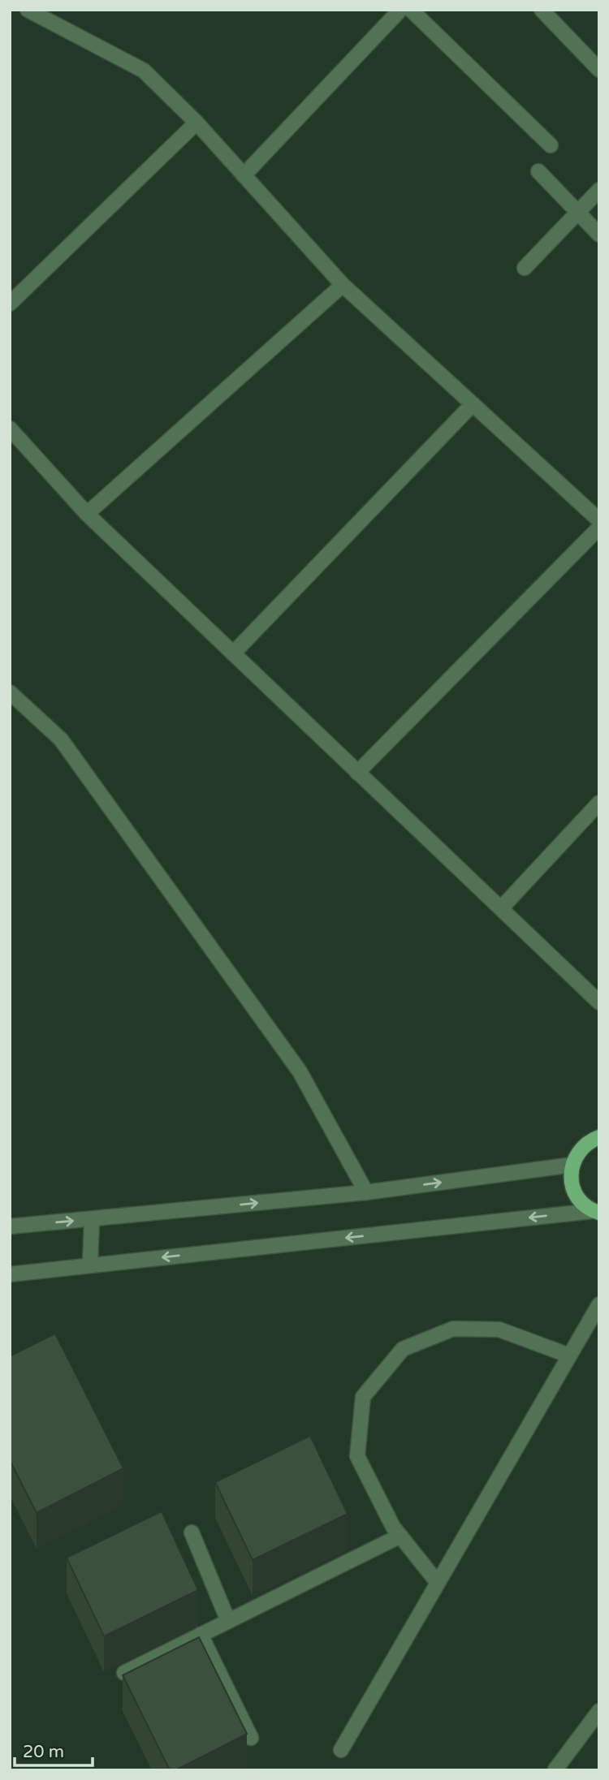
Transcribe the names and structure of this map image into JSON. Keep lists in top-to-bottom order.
{
  "scale_bar": "20 m"
}
